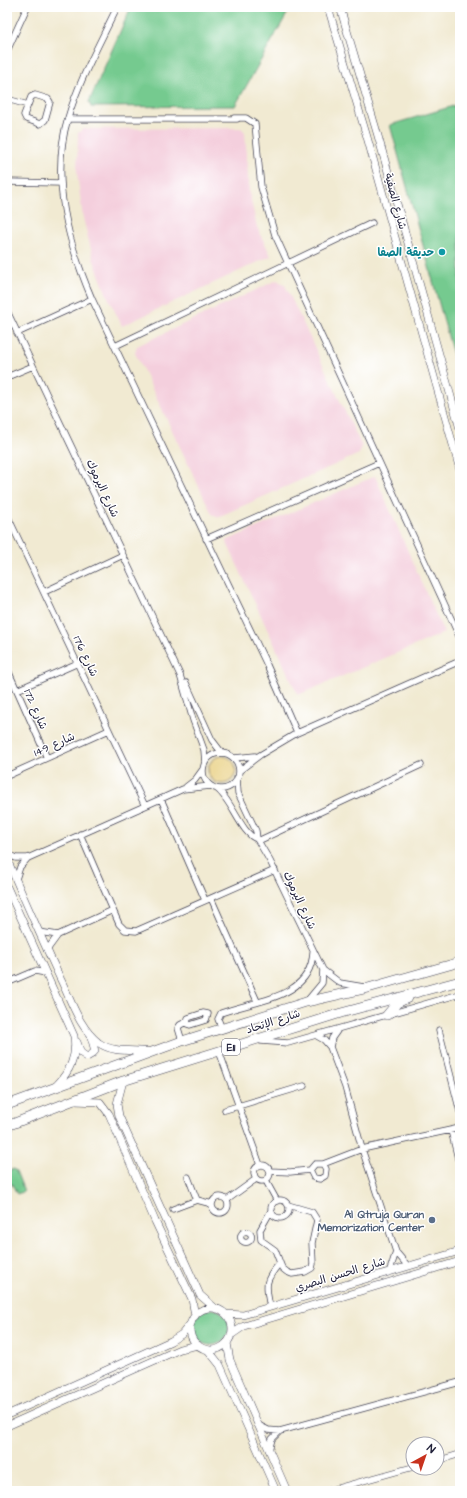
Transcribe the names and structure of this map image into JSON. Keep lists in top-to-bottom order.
{
  "streets": {
    "highway": ["شارع الإتحاد", "E11"],
    "main road": ["شارع الصفية", "شارع الحسن البصري"],
    "street": [
      "شارع اليرموك",
      "شارع 176",
      "شارع 172",
      "شارع 149"
    ]
  },
  "crossings": [
    ["شارع اليرموك", "شارع الإتحاد"],
    ["شارع 176", "شارع 149"],
    ["شارع 172", "شارع 149"]
  ],
  "places": ["حديقة الصفا", "Al Qtruja Quran Memorization Center"],
  "north": "top right"
}
